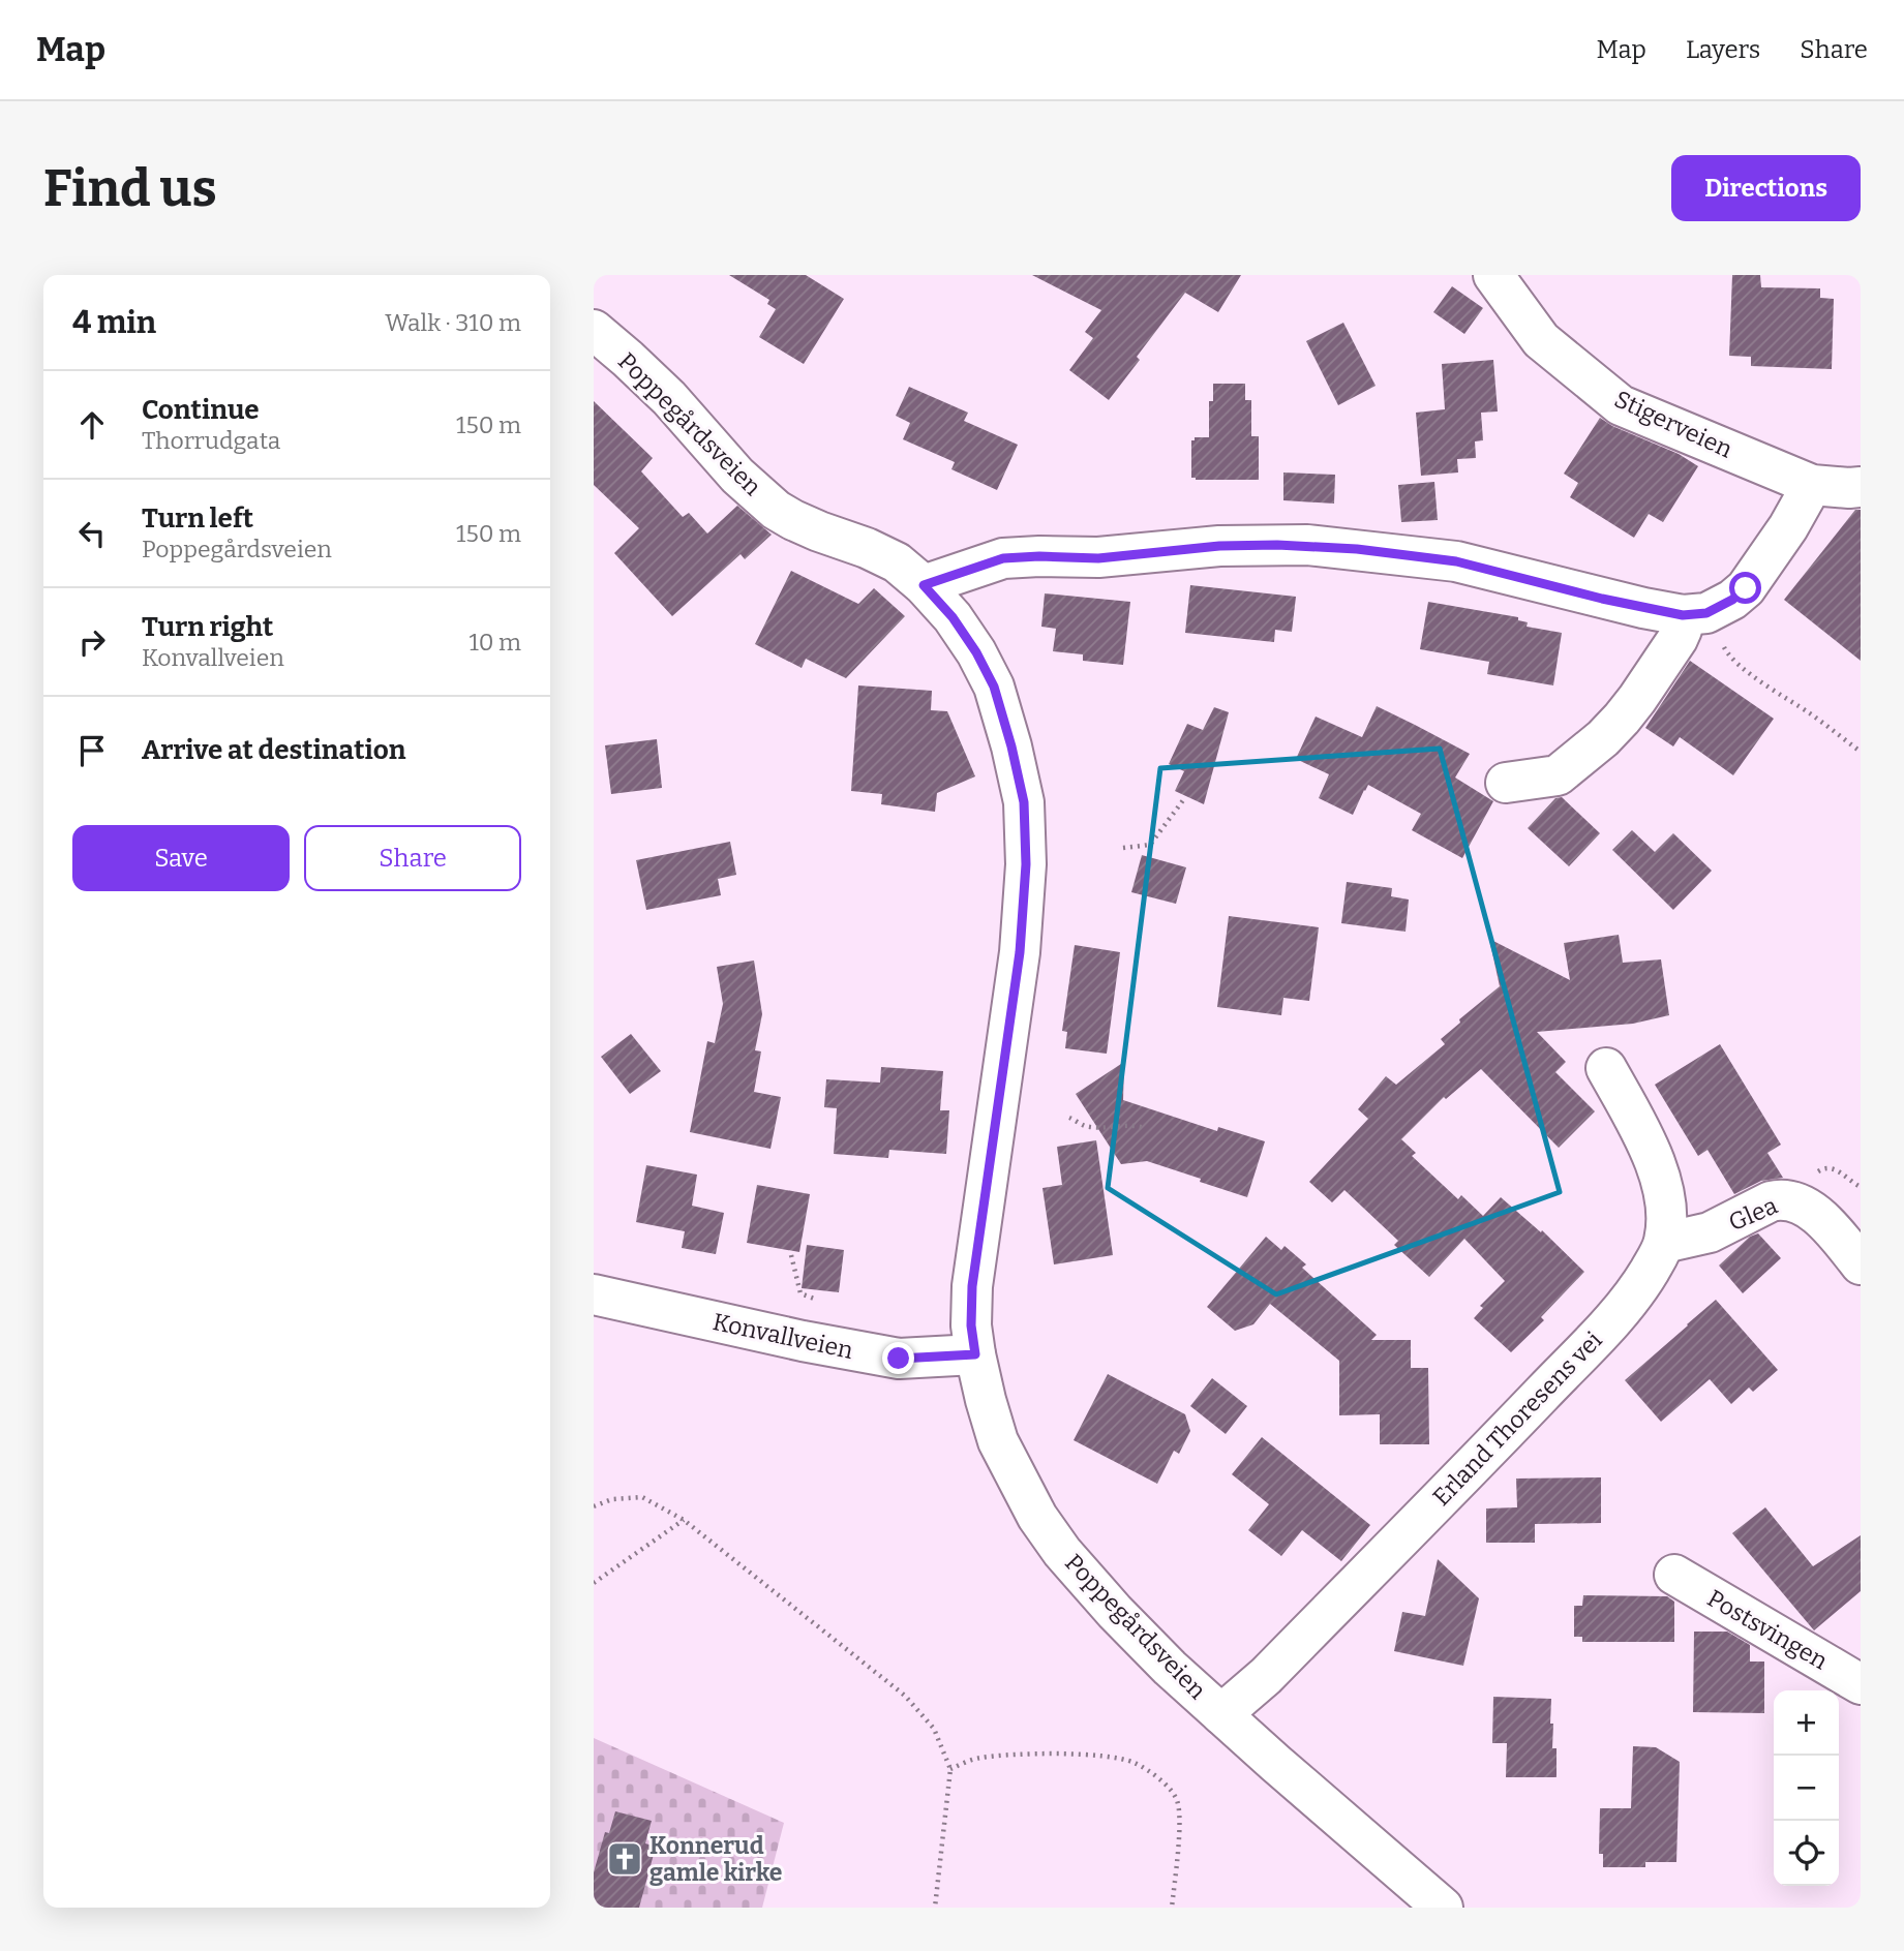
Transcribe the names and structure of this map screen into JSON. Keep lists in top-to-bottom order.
{
  "streets": {
    "street": [
      "Poppegårdsveien",
      "Stigerveien",
      "Glea",
      "Konvallveien",
      "Erland Thoresens vei",
      "Postsvingen"
    ]
  },
  "crossings": [
    ["Poppegårdsveien", "Konvallveien"],
    ["Poppegårdsveien", "Erland Thoresens vei"],
    ["Glea", "Erland Thoresens vei"]
  ],
  "places": {
    "church": ["Konnerud gamle kirke"]
  },
  "page": {
    "header": "Map",
    "nav": ["Map", "Layers", "Share"],
    "buttons": [
      "Directions",
      ["Save", "Share"]
    ],
    "title": "Find us",
    "heading": ["4 min", "Walk · 310 m"],
    "list": [
      ["Continue", "Thorrudgata", "150 m"],
      ["Turn left", "Poppegårdsveien", "150 m"],
      ["Turn right", "Konvallveien", "10 m"],
      "Arrive at destination"
    ],
    "map_buttons": ["+", "−"]
  }
}
